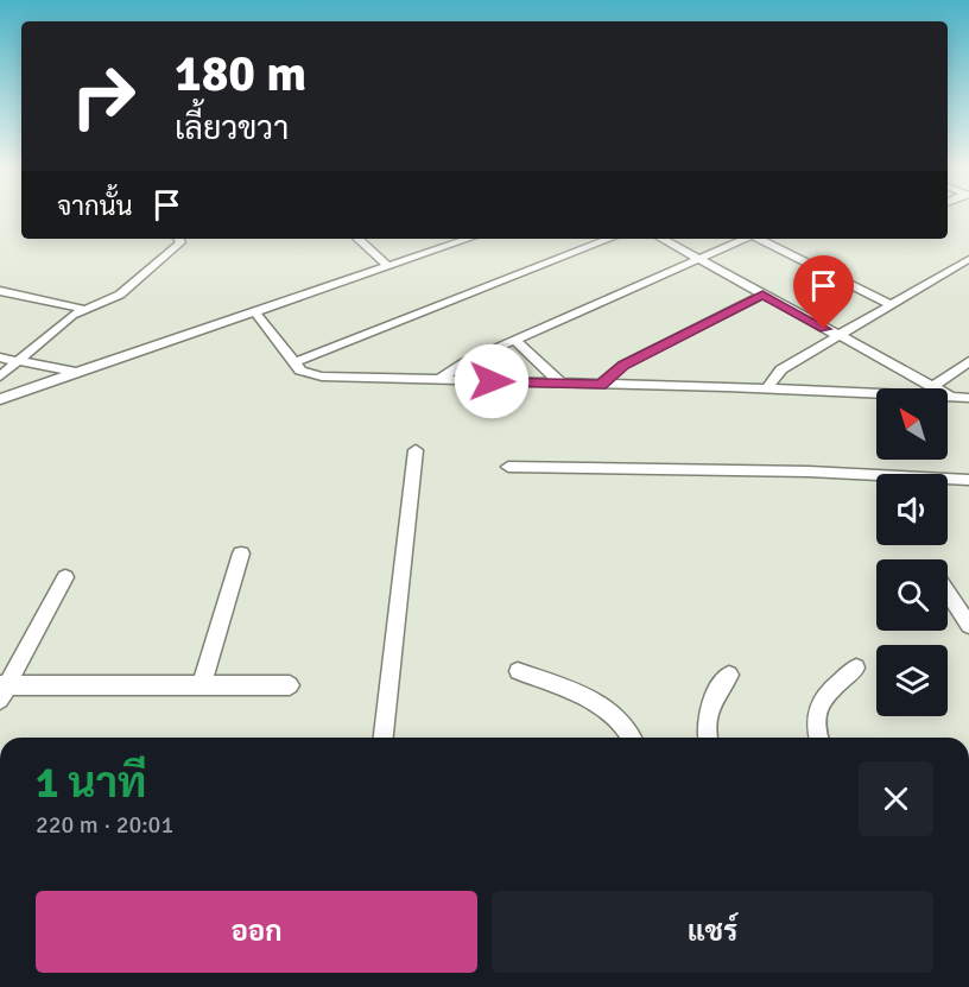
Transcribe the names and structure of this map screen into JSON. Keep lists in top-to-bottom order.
{
  "north": "top left",
  "page": {
    "turn": ["180 m", "เลี้ยวขวา"],
    "then": "จากนั้น",
    "heading": ["1 นาที", "220 m · 20:01"],
    "buttons": ["ออก", "แชร์"]
  }
}
